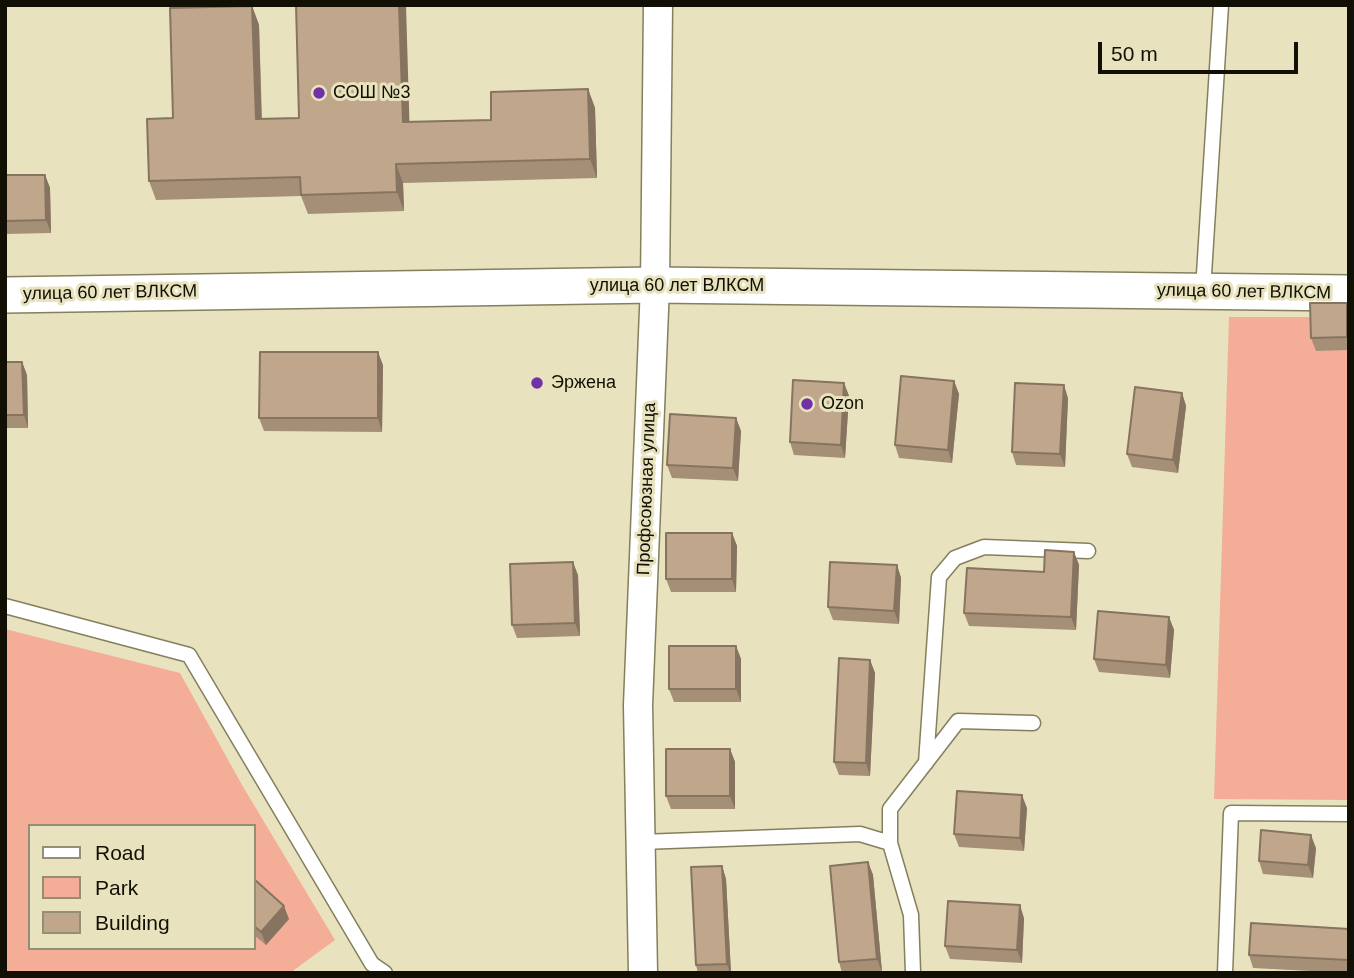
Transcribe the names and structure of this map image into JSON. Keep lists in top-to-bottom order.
{
  "streets": {
    "street": ["улица 60 лет ВЛКСМ", "Профсоюзная улица"]
  },
  "crossings": [
    ["улица 60 лет ВЛКСМ", "Профсоюзная улица"]
  ],
  "places": ["СОШ №3", "Эржена", "Ozon"],
  "legend": ["Road", "Park", "Building"],
  "scale_bar": "50 m"
}
